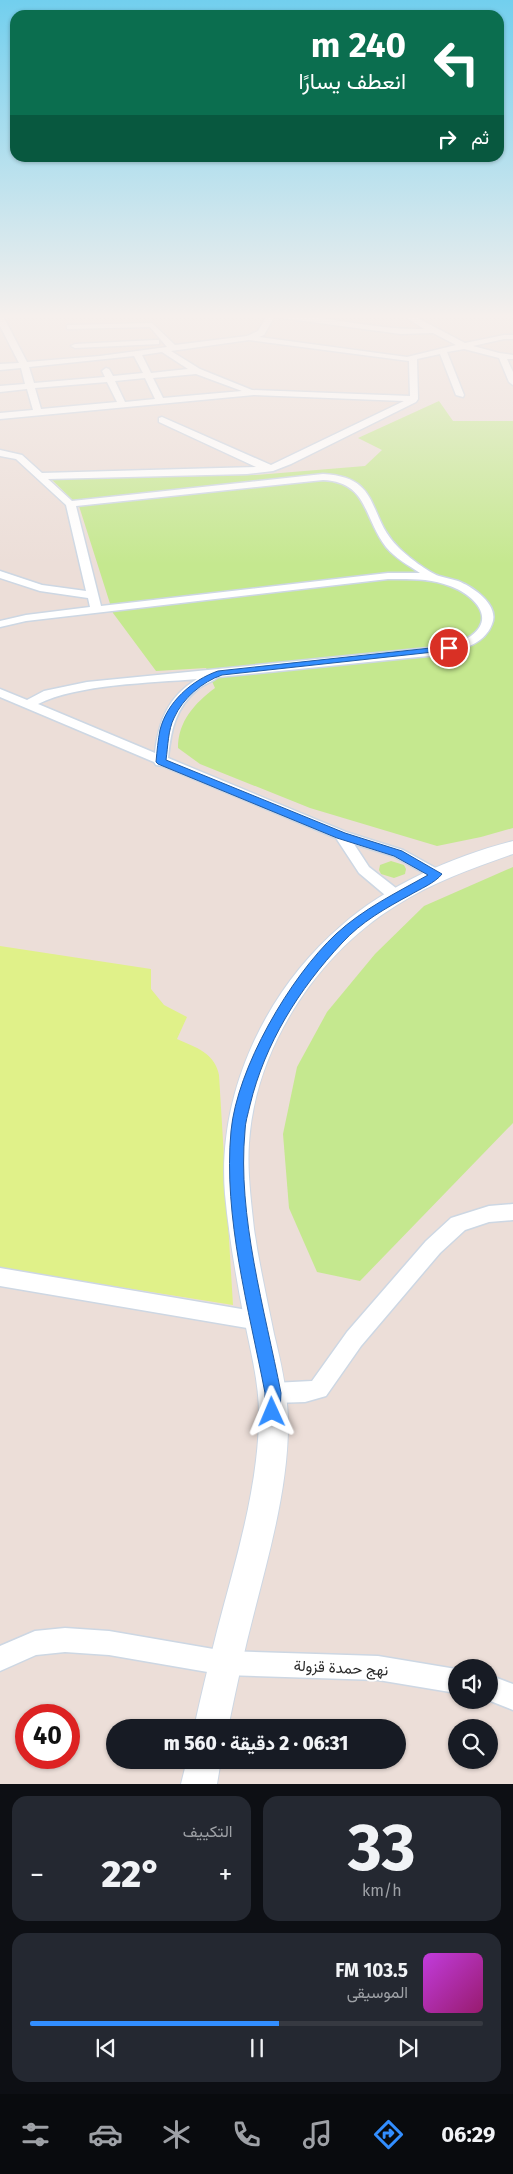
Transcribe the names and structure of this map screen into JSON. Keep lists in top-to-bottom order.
{
  "streets": {
    "street": ["نهج حمدة قزولة"]
  },
  "page": {
    "turn": ["240 m", "انعطف يسارًا"],
    "then": "ثم",
    "limit": "40",
    "trip": "06:31 · 2 دقيقة · 560 m",
    "tile": [
      ["33", "km/h"],
      "التكييف"
    ],
    "heat": ["−", "22°", "+"],
    "song": ["103.5 FM", "الموسيقى"],
    "tabs": "06:29"
  }
}
